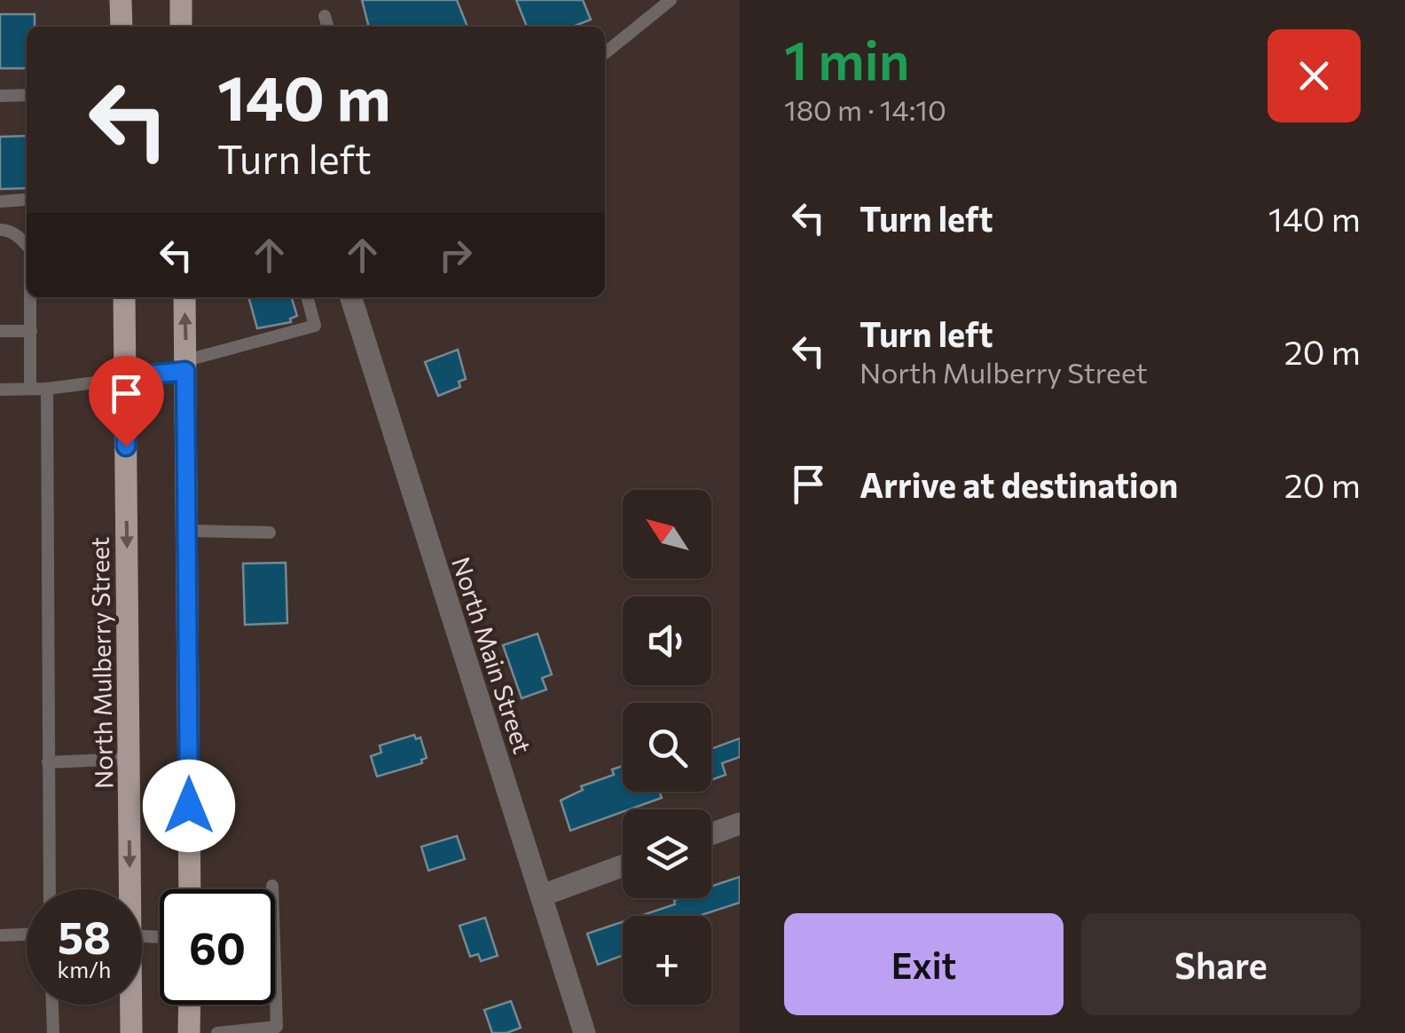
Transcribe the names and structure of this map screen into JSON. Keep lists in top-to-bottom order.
{
  "streets": {
    "main road": ["North Mulberry Street"],
    "street": ["North Main Street"]
  },
  "north": "top left",
  "page": {
    "heading": ["1 min", "180 m · 14:10"],
    "turn": ["140 m", "Turn left"],
    "list": [
      {
        "name": "Turn left",
        "value": "140 m"
      },
      {
        "name": "Turn left",
        "note": "North Mulberry Street",
        "value": "20 m"
      },
      {
        "name": "Arrive at destination",
        "value": "20 m"
      }
    ],
    "map_buttons": "+",
    "speed": "58 km/h",
    "limit": "60",
    "buttons": ["Exit", "Share"]
  }
}
